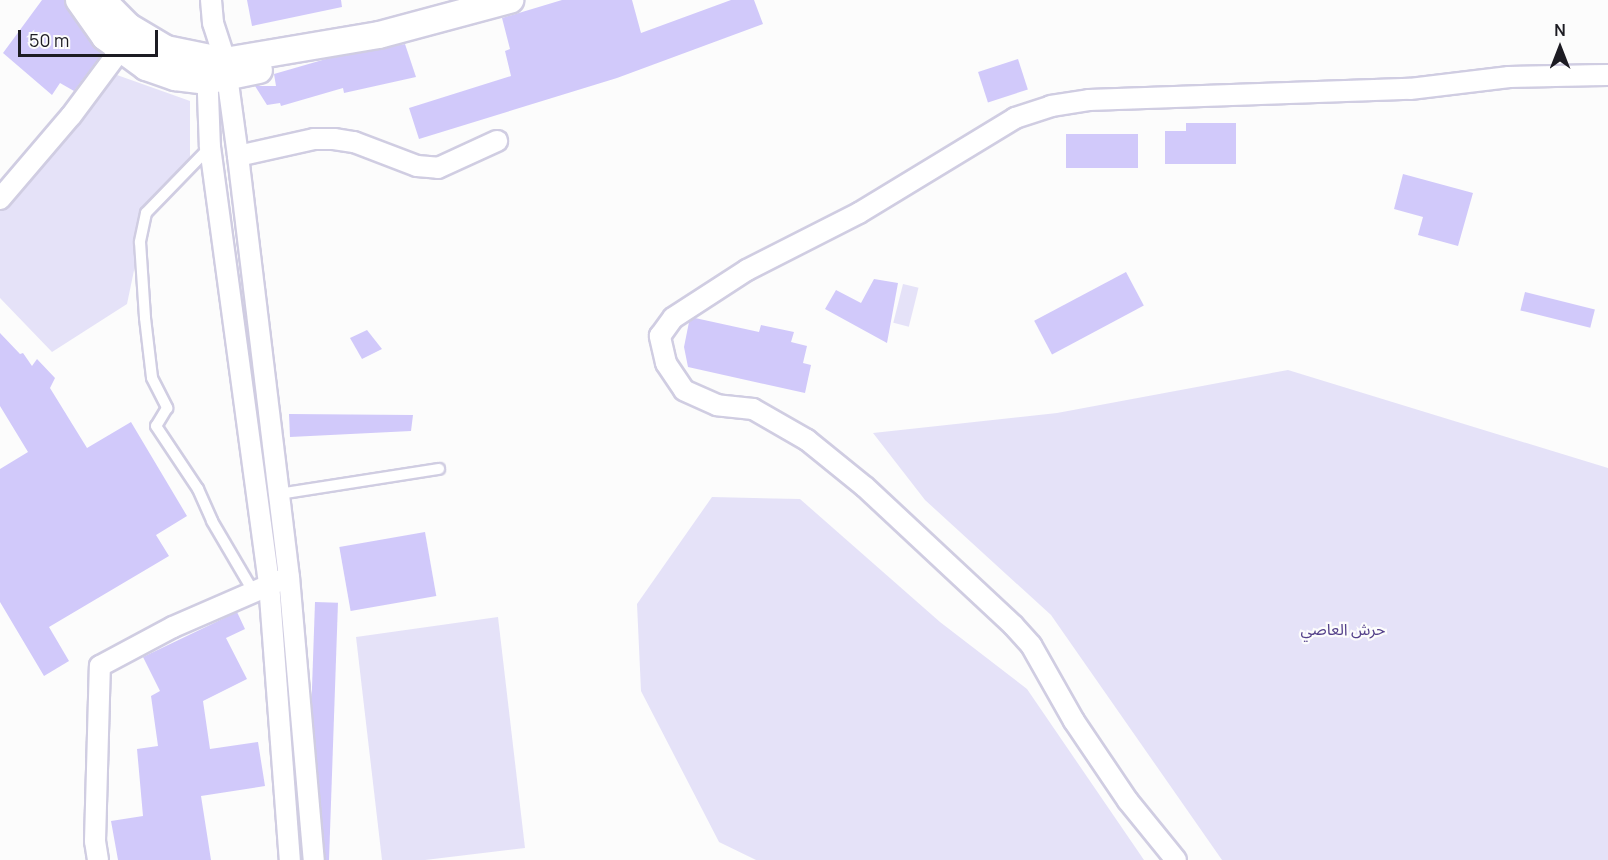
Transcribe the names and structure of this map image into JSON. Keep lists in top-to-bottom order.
{
  "parks": ["حرش العاصي"],
  "scale_bar": "50 m",
  "north": "top"
}
